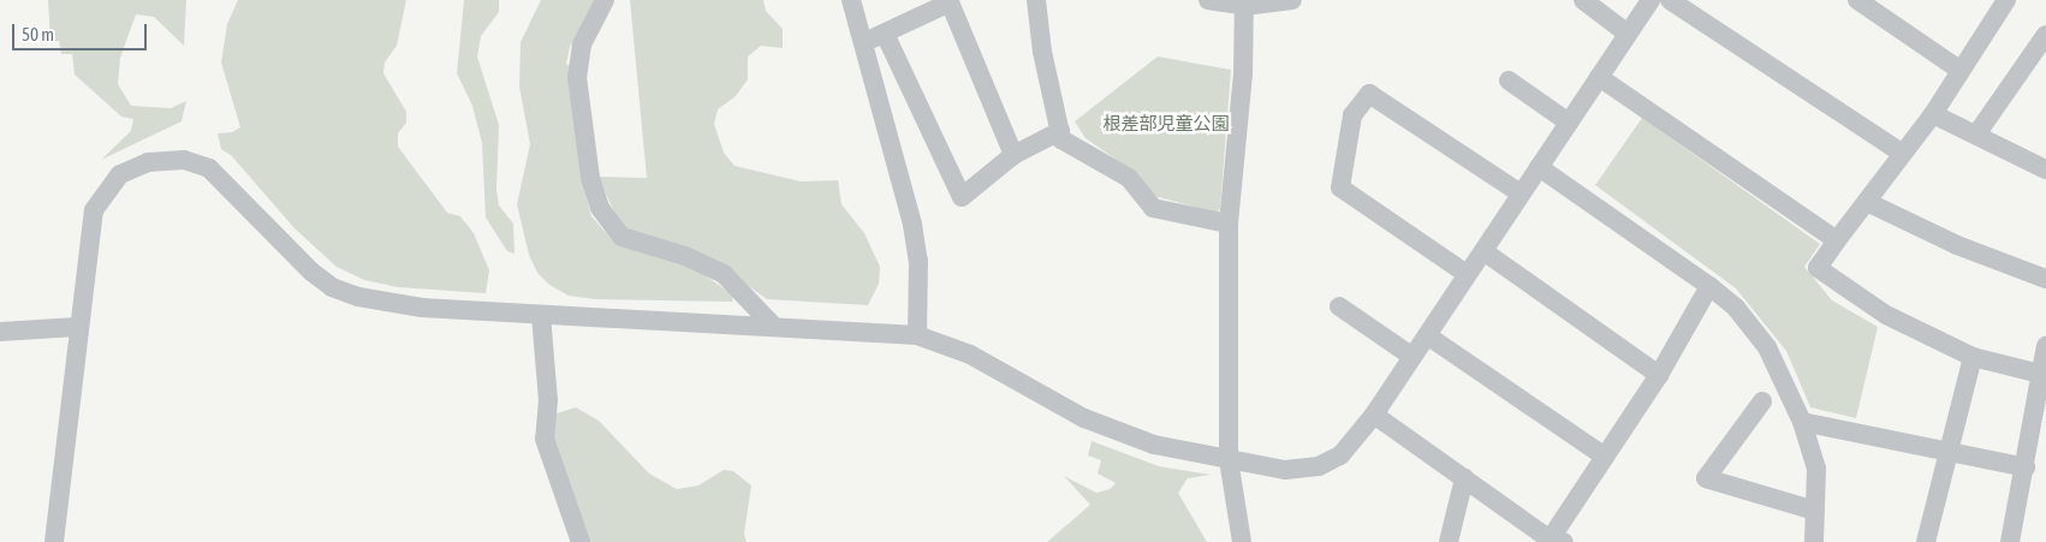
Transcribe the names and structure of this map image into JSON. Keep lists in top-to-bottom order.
{
  "parks": ["根差部児童公園"],
  "scale_bar": "50 m"
}
